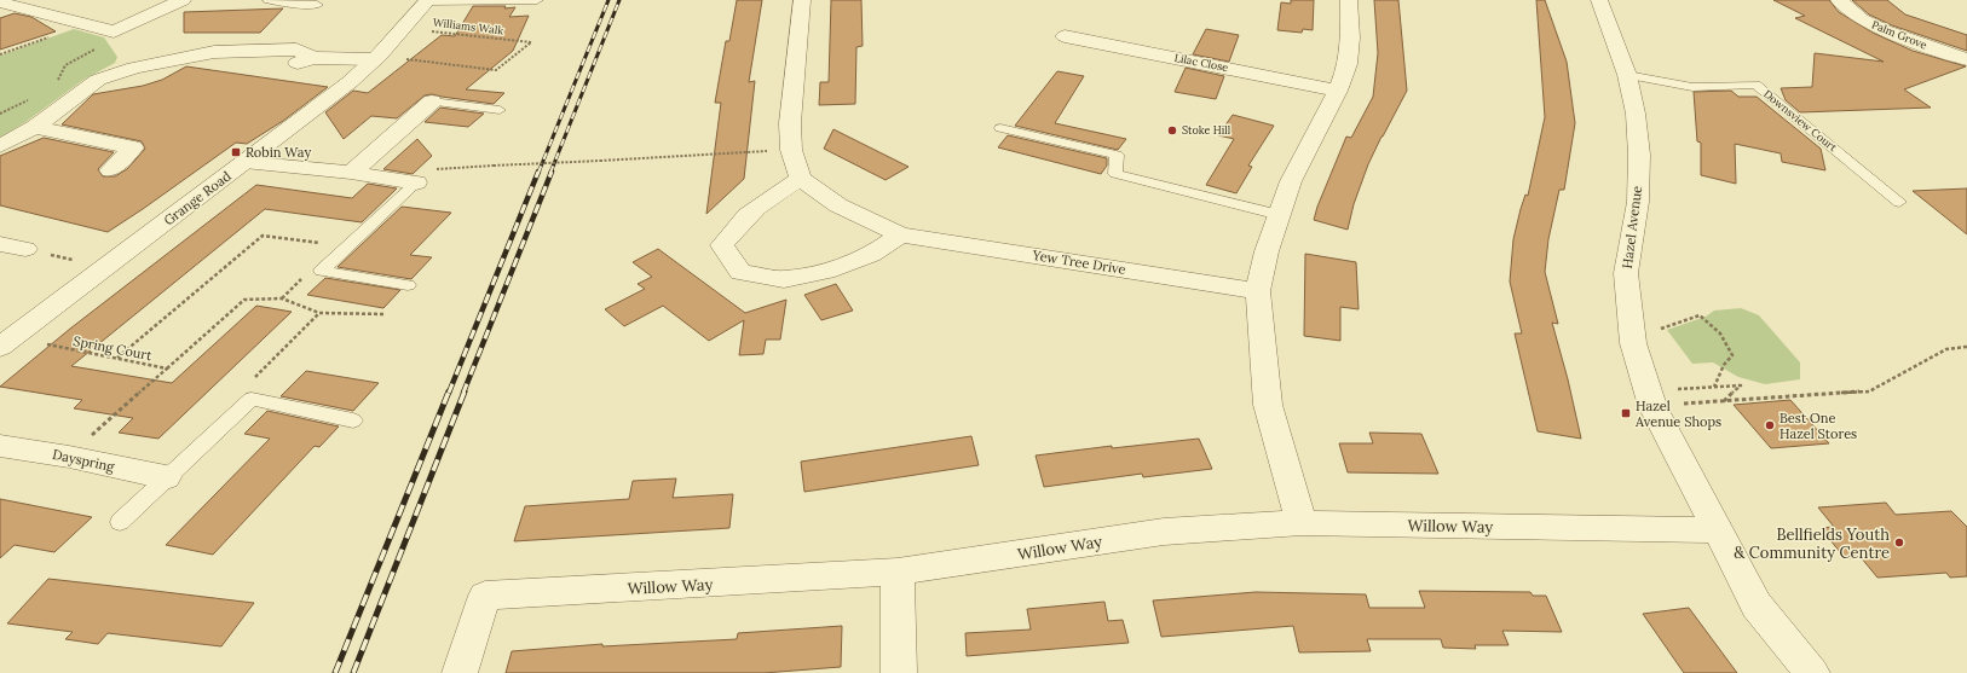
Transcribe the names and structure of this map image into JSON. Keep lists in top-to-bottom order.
{
  "streets": {
    "street": [
      "Palm Grove",
      "Lilac Close",
      "Grange Road",
      "Hazel Avenue",
      "Yew Tree Drive",
      "Dayspring",
      "Willow Way"
    ],
    "lane": ["Downsview Court"],
    "path": ["Williams Walk", "Spring Court"]
  },
  "crossings": [
    ["Williams Walk", "Grange Road"],
    ["Downsview Court", "Hazel Avenue"],
    ["Grange Road", "Spring Court"],
    ["Hazel Avenue", "Willow Way"],
    ["Spring Court", "Dayspring"]
  ],
  "places": {
    "other": ["Stoke Hill", "Best One Hazel Stores", "Bellfields Youth & Community Centre"],
    "transit": ["Robin Way", "Hazel Avenue Shops"]
  }
}
